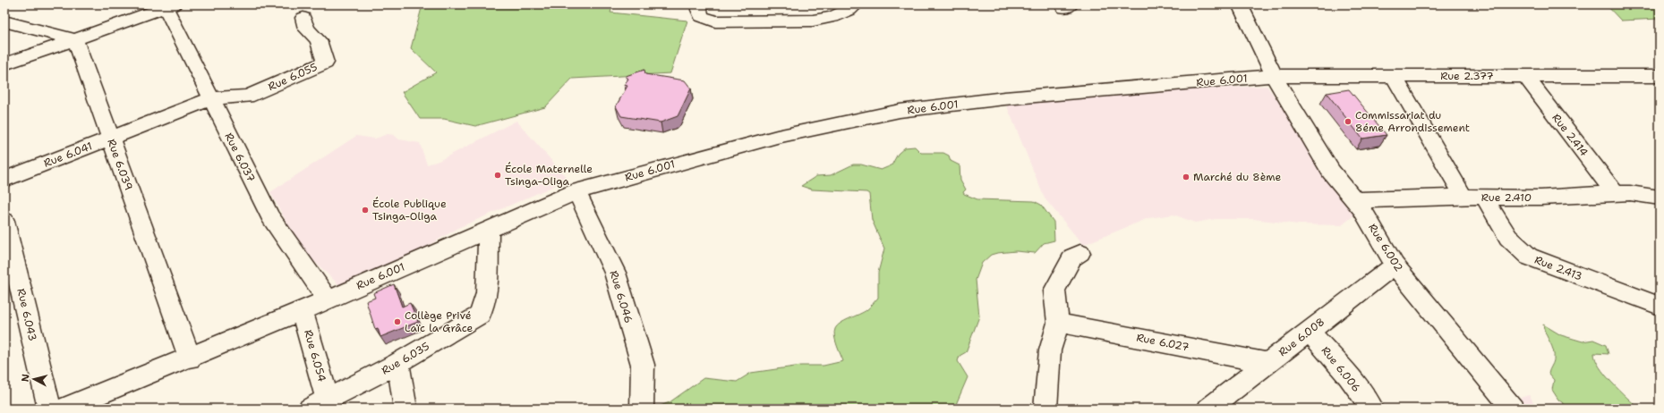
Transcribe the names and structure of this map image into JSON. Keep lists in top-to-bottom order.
{
  "streets": {
    "street": [
      "Rue 2.377",
      "Rue 6.055",
      "Rue 6.001",
      "Rue 2.414",
      "Rue 6.041",
      "Rue 6.037",
      "Rue 6.039",
      "Rue 2.410",
      "Rue 6.002",
      "Rue 2.413",
      "Rue 6.046",
      "Rue 6.043",
      "Rue 6.008",
      "Rue 6.027",
      "Rue 6.054",
      "Rue 6.035",
      "Rue 6.006"
    ]
  },
  "crossings": [
    ["Rue 2.377", "Rue 6.001"],
    ["Rue 2.377", "Rue 2.414"],
    ["Rue 2.377", "Rue 6.002"],
    ["Rue 6.055", "Rue 6.041"],
    ["Rue 6.055", "Rue 6.037"],
    ["Rue 6.001", "Rue 6.037"],
    ["Rue 6.001", "Rue 6.039"],
    ["Rue 6.001", "Rue 6.002"],
    ["Rue 6.001", "Rue 6.046"],
    ["Rue 6.001", "Rue 6.054"],
    ["Rue 6.001", "Rue 6.035"],
    ["Rue 2.414", "Rue 2.410"],
    ["Rue 6.041", "Rue 6.037"],
    ["Rue 6.041", "Rue 6.039"],
    ["Rue 2.410", "Rue 6.002"],
    ["Rue 2.410", "Rue 2.413"],
    ["Rue 6.002", "Rue 6.008"],
    ["Rue 6.008", "Rue 6.027"],
    ["Rue 6.008", "Rue 6.006"],
    ["Rue 6.054", "Rue 6.035"]
  ],
  "places": [
    "Commissariat du 8éme Arrondissement",
    "École Maternelle Tsinga-Oliga",
    "Marché du 8ème",
    "École Publique Tsinga-Oliga",
    "Collège Privé Laïc la Grâce"
  ],
  "north": "left"
}
